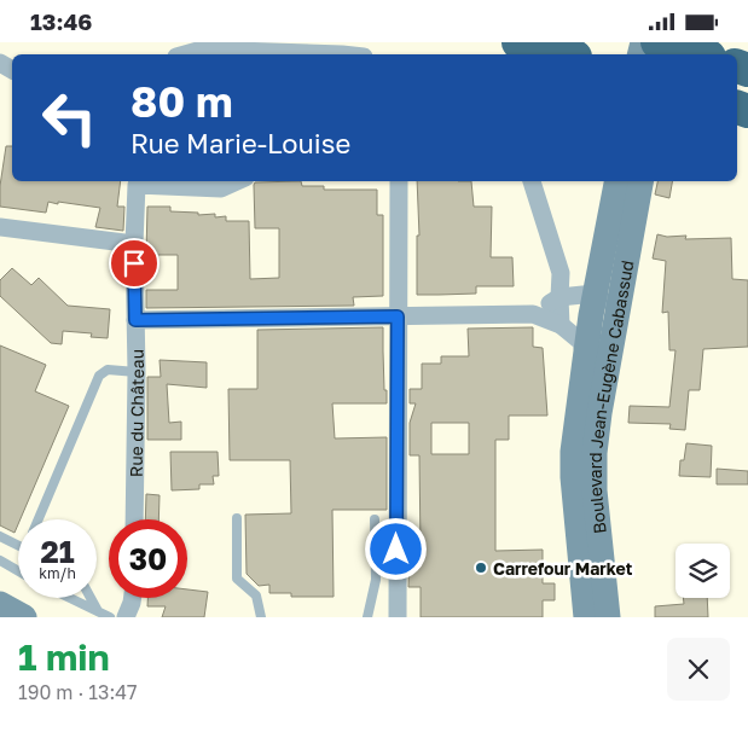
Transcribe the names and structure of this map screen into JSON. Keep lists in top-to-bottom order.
{
  "streets": {
    "street": ["Boulevard Jean-Eugène Cabassud", "Rue du Château"]
  },
  "places": ["Carrefour Market"],
  "page": {
    "status": "13:46",
    "turn": ["80 m", "Rue Marie-Louise"],
    "speed": "21 km/h",
    "limit": "30",
    "heading": ["1 min", "190 m · 13:47"]
  }
}
